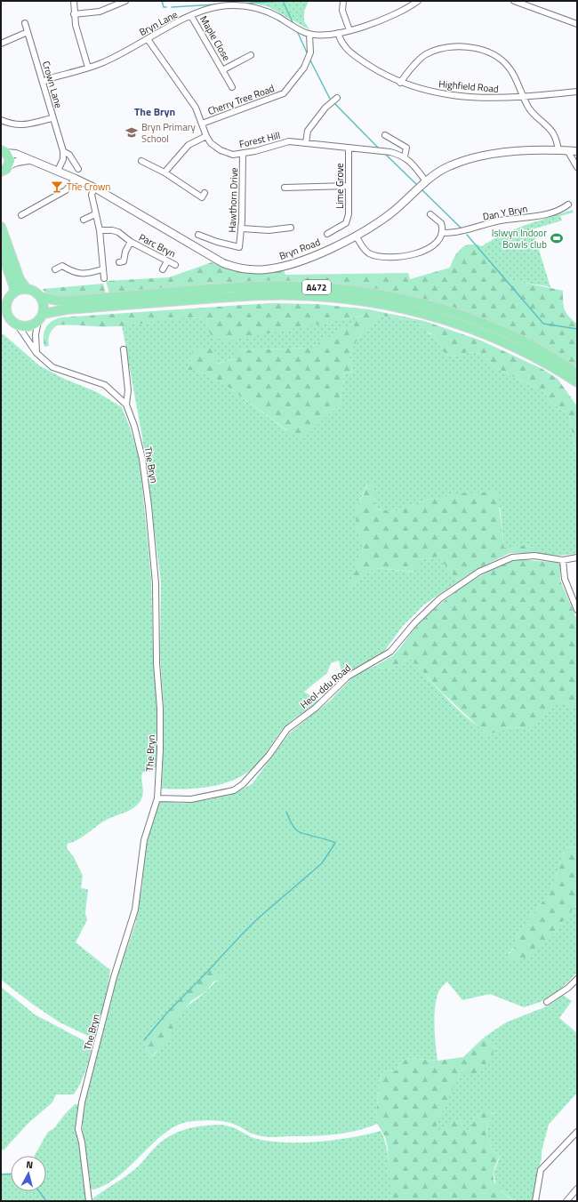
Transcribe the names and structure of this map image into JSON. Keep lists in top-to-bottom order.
{
  "streets": {
    "main road": ["A472"],
    "street": [
      "Bryn Lane",
      "Maple Close",
      "Crown Lane",
      "Highfield Road",
      "Cherry Tree Road",
      "Forest Hill",
      "Lime Grove",
      "Hawthorn Drive",
      "Dan Y Bryn",
      "Parc Bryn",
      "Bryn Road",
      "The Bryn",
      "Heol-ddu Road"
    ]
  },
  "crossings": [
    ["Bryn Lane", "Maple Close"],
    ["Bryn Lane", "Crown Lane"],
    ["Bryn Lane", "Highfield Road"],
    ["Bryn Lane", "Cherry Tree Road"],
    ["Bryn Lane", "Forest Hill"],
    ["Cherry Tree Road", "Forest Hill"],
    ["Forest Hill", "Lime Grove"],
    ["Forest Hill", "Hawthorn Drive"],
    ["A472", "The Bryn"],
    ["The Bryn", "Heol-ddu Road"]
  ],
  "districts": ["The Bryn"],
  "places": {
    "school or university": ["Bryn Primary School"],
    "bar": ["The Crown"],
    "sports": ["Islwyn Indoor Bowls club"]
  },
  "north": "top"
}
